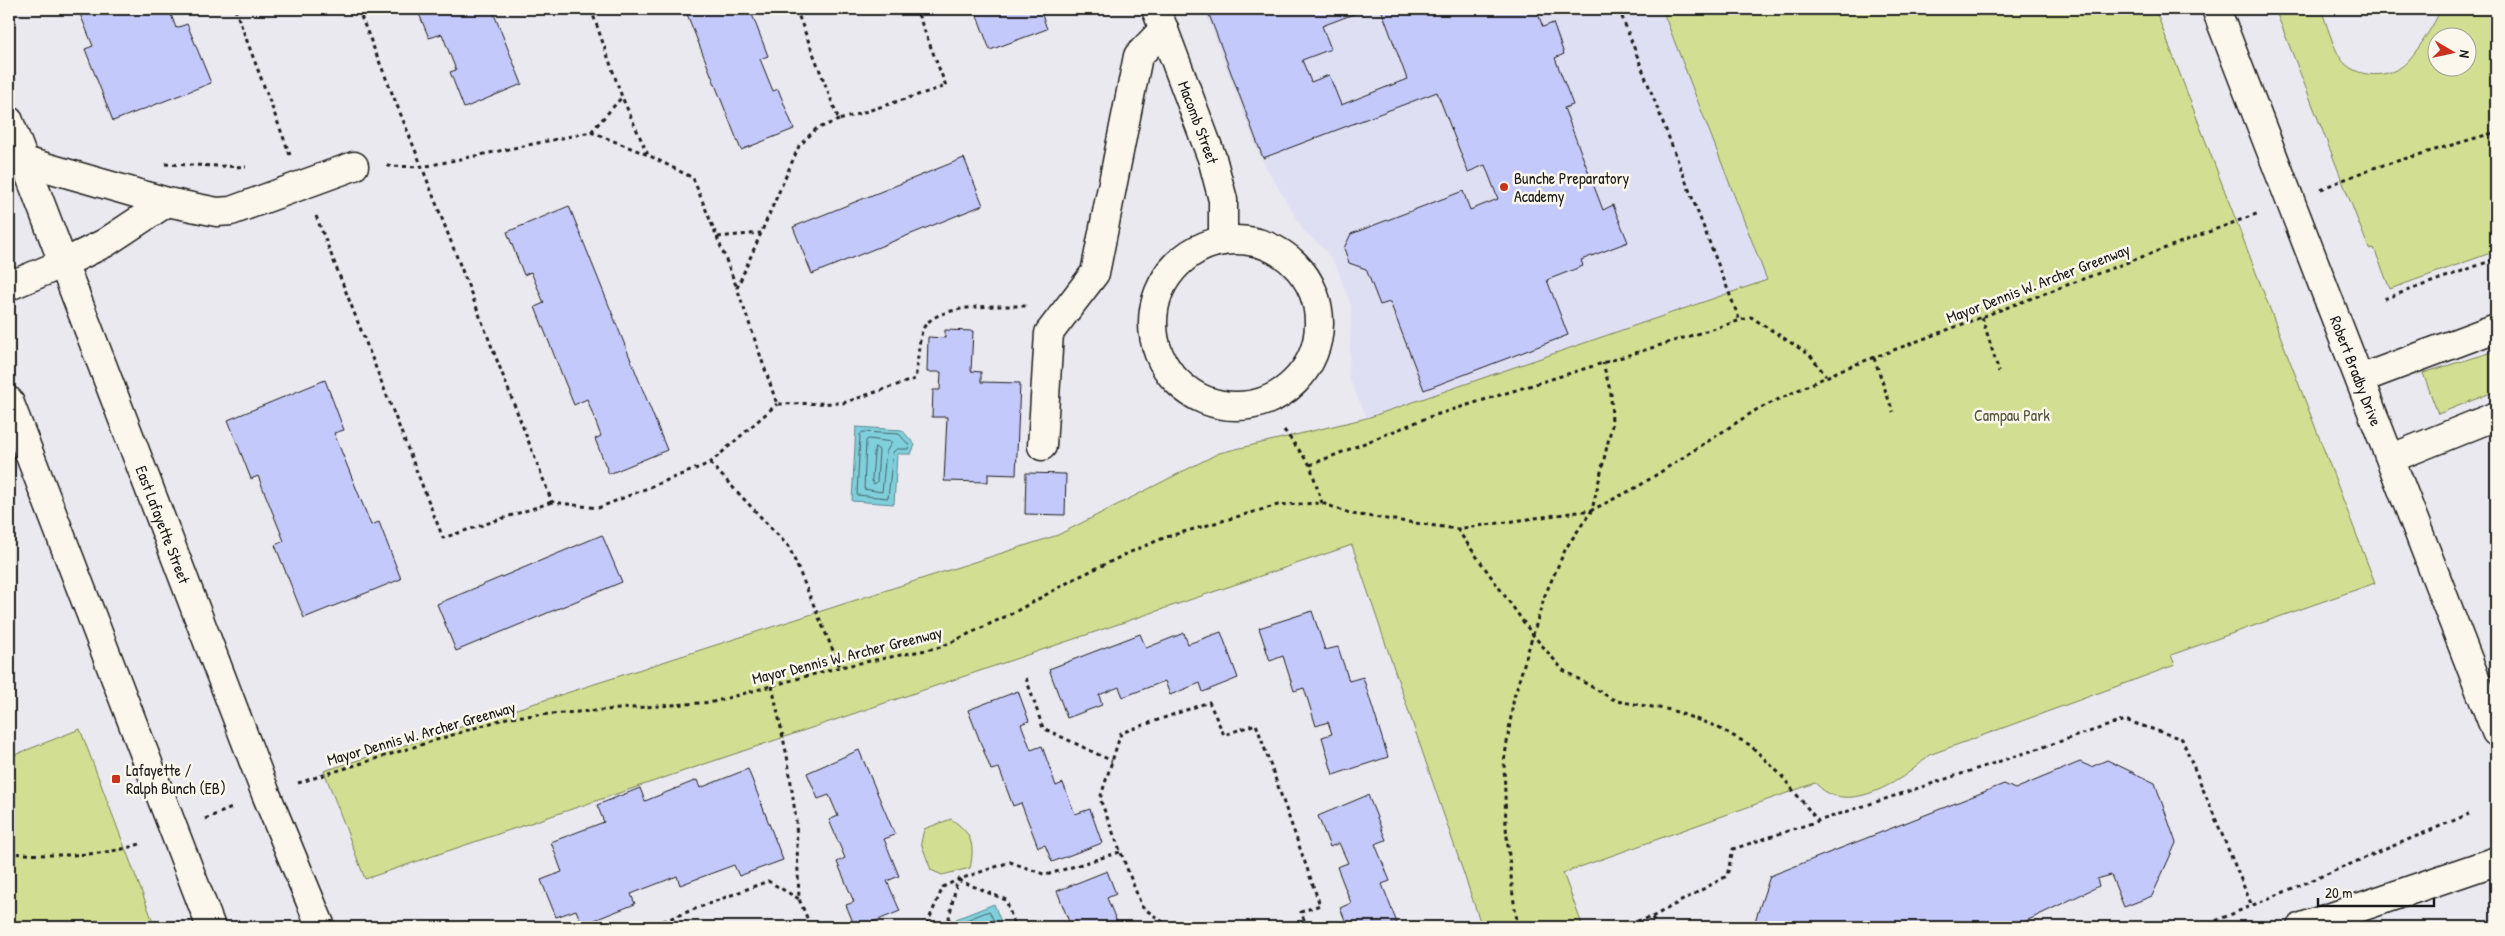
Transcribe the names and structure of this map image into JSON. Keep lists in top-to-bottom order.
{
  "streets": {
    "street": ["Macomb Street", "Robert Bradby Drive", "East Lafayette Street"],
    "path": ["Mayor Dennis W. Archer Greenway"]
  },
  "parks": ["Campau Park"],
  "places": {
    "other": ["Bunche Preparatory Academy"],
    "transit": ["Lafayette / Ralph Bunch (EB)"]
  },
  "scale_bar": "20 m",
  "north": "right"
}
